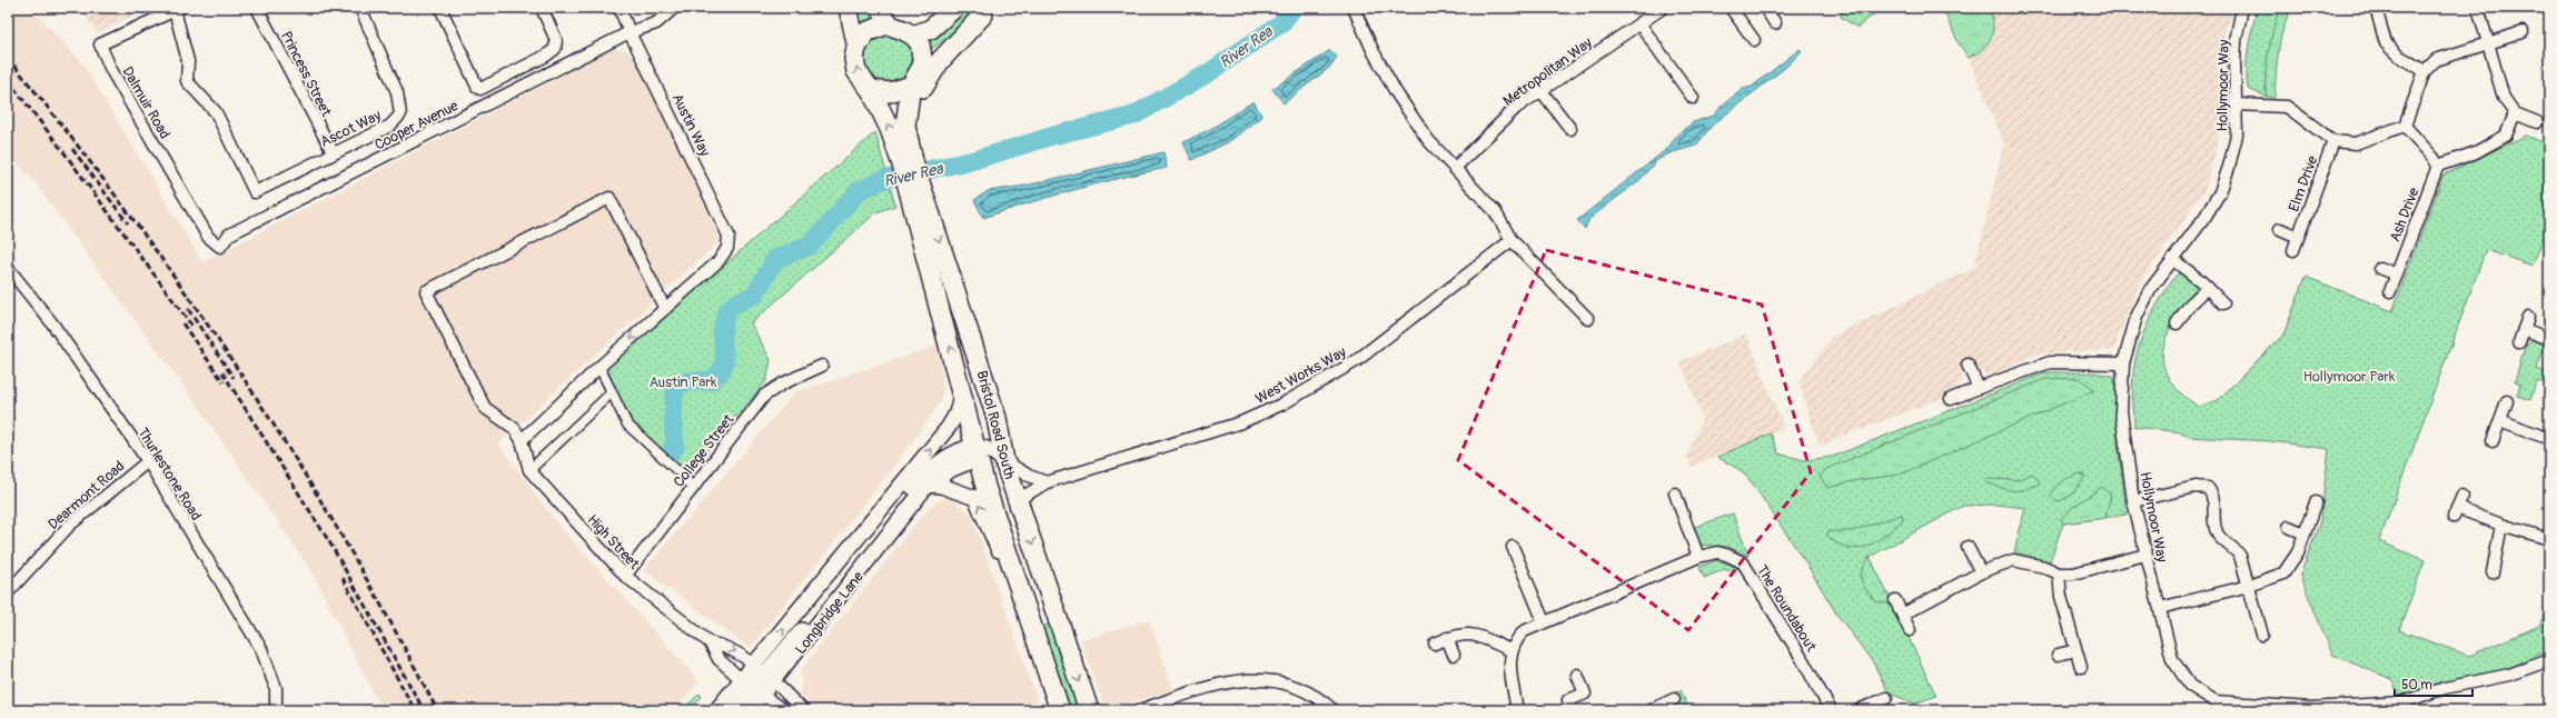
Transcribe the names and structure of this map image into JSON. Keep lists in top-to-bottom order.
{
  "streets": {
    "highway": ["Bristol Road South"],
    "street": [
      "Metropolitan Way",
      "Princess Street",
      "Hollymoor Way",
      "Dalmuir Road",
      "Cooper Avenue",
      "Austin Way",
      "Ascot Way",
      "Elm Drive",
      "Ash Drive",
      "West Works Way",
      "College Street",
      "Thurlestone Road",
      "Dearmont Road",
      "High Street",
      "The Roundabout",
      "Longbridge Lane"
    ]
  },
  "crossings": [
    ["Princess Street", "Ascot Way"],
    ["Dalmuir Road", "Cooper Avenue"],
    ["Dalmuir Road", "Ascot Way"],
    ["Cooper Avenue", "Austin Way"],
    ["Austin Way", "High Street"],
    ["West Works Way", "Bristol Road South"],
    ["Bristol Road South", "Longbridge Lane"],
    ["College Street", "High Street"],
    ["Thurlestone Road", "Dearmont Road"],
    ["High Street", "Longbridge Lane"]
  ],
  "water": ["River Rea"],
  "parks": ["Hollymoor Park", "Austin Park"],
  "scale_bar": "50 m"
}
